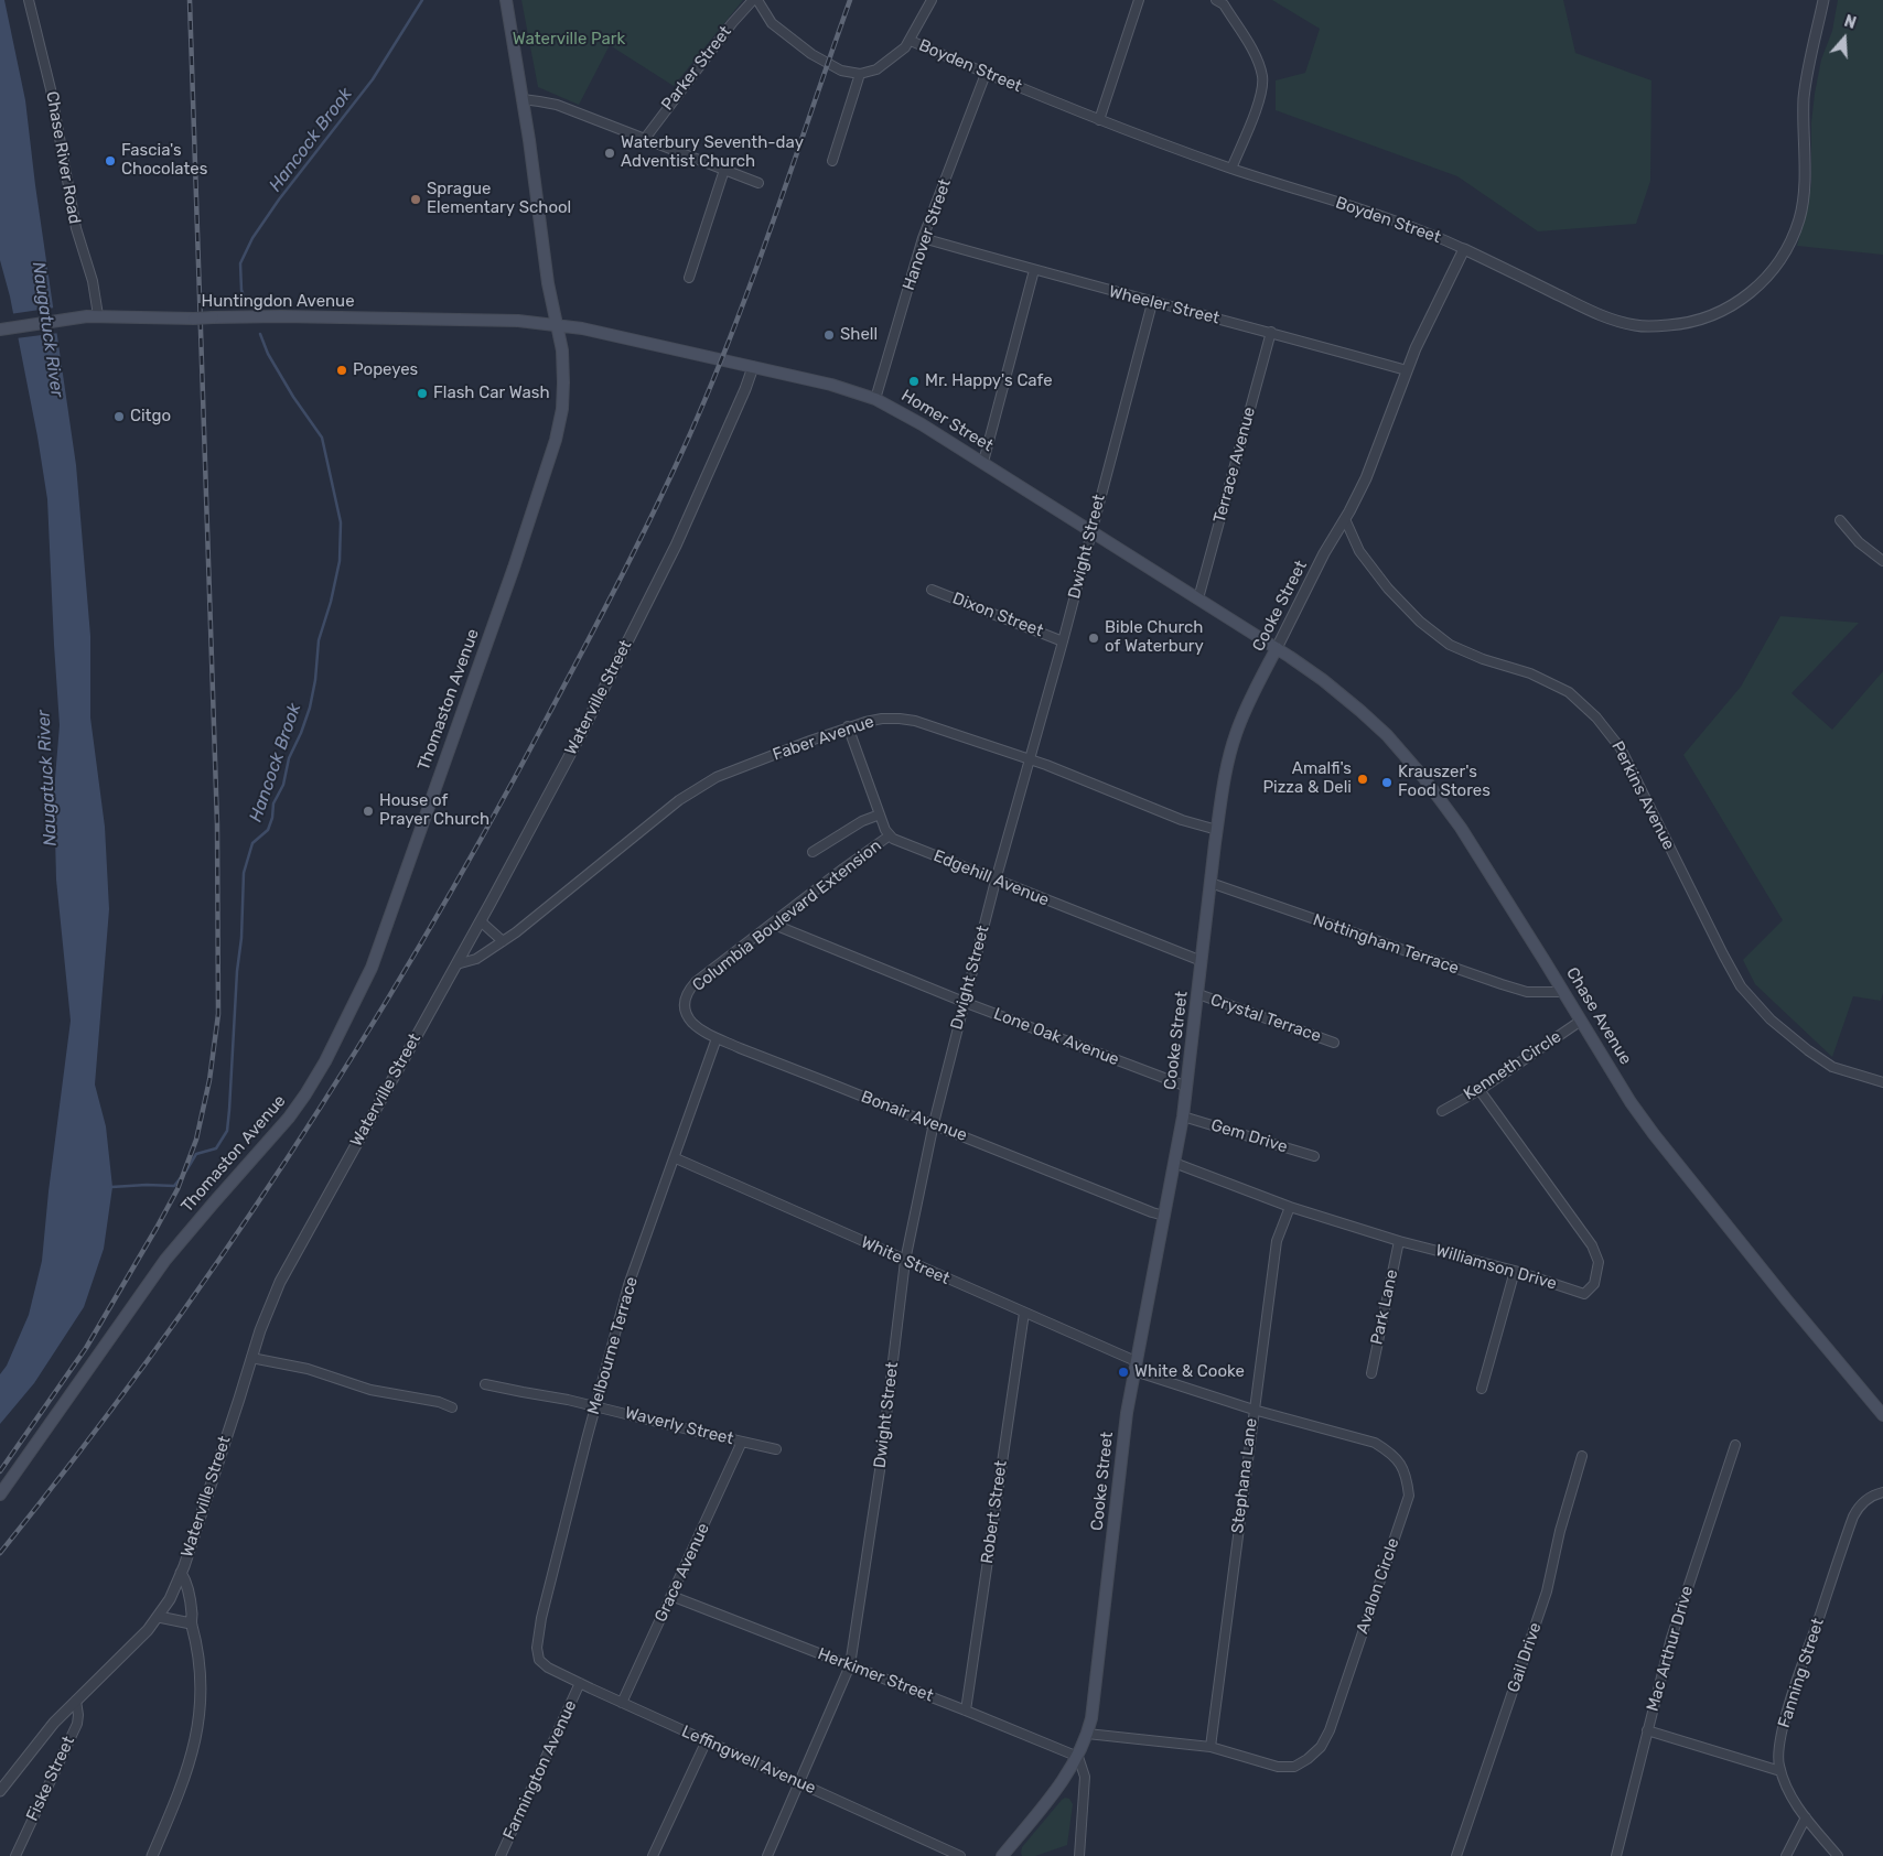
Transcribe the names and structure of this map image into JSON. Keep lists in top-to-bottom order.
{
  "streets": {
    "main road": [
      "Huntingdon Avenue",
      "Homer Street",
      "Cooke Street",
      "Thomaston Avenue",
      "Chase Avenue"
    ],
    "street": [
      "Boyden Street",
      "Parker Street",
      "Chase River Road",
      "Hanover Street",
      "Wheeler Street",
      "Terrace Avenue",
      "Dwight Street",
      "Dixon Street",
      "Waterville Street",
      "Faber Avenue",
      "Perkins Avenue",
      "Edgehill Avenue",
      "Columbia Boulevard Extension",
      "Nottingham Terrace",
      "Crystal Terrace",
      "Lone Oak Avenue",
      "Kenneth Circle",
      "Bonair Avenue",
      "Gem Drive",
      "White Street",
      "Williamson Drive",
      "Park Lane",
      "Melbourne Terrace",
      "Waverly Street",
      "Stephana Lane",
      "Robert Street",
      "Grace Avenue",
      "Avalon Circle",
      "Mac Arthur Drive",
      "Gail Drive",
      "Fanning Street",
      "Herkimer Street",
      "Leffingwell Avenue",
      "Farmington Avenue",
      "Fiske Street"
    ]
  },
  "crossings": [
    ["Boyden Street", "Hanover Street"],
    ["Boyden Street", "Cooke Street"],
    ["Chase River Road", "Huntingdon Avenue"],
    ["Hanover Street", "Wheeler Street"],
    ["Hanover Street", "Homer Street"],
    ["Huntingdon Avenue", "Homer Street"],
    ["Huntingdon Avenue", "Thomaston Avenue"],
    ["Wheeler Street", "Terrace Avenue"],
    ["Wheeler Street", "Dwight Street"],
    ["Wheeler Street", "Cooke Street"],
    ["Homer Street", "Terrace Avenue"],
    ["Homer Street", "Dwight Street"],
    ["Homer Street", "Cooke Street"],
    ["Homer Street", "Waterville Street"],
    ["Homer Street", "Thomaston Avenue"],
    ["Homer Street", "Chase Avenue"],
    ["Dwight Street", "Dixon Street"],
    ["Dwight Street", "Faber Avenue"],
    ["Dwight Street", "Edgehill Avenue"],
    ["Dwight Street", "Lone Oak Avenue"],
    ["Dwight Street", "Bonair Avenue"],
    ["Dwight Street", "White Street"],
    ["Dwight Street", "Herkimer Street"],
    ["Dwight Street", "Leffingwell Avenue"],
    ["Cooke Street", "Faber Avenue"],
    ["Cooke Street", "Perkins Avenue"],
    ["Cooke Street", "Edgehill Avenue"],
    ["Cooke Street", "Nottingham Terrace"],
    ["Cooke Street", "Chase Avenue"],
    ["Cooke Street", "Crystal Terrace"],
    ["Cooke Street", "Lone Oak Avenue"],
    ["Cooke Street", "Bonair Avenue"],
    ["Cooke Street", "Gem Drive"],
    ["Cooke Street", "White Street"],
    ["Cooke Street", "Williamson Drive"],
    ["Cooke Street", "Avalon Circle"],
    ["Cooke Street", "Herkimer Street"],
    ["Waterville Street", "Faber Avenue"],
    ["Waterville Street", "Fiske Street"],
    ["Edgehill Avenue", "Columbia Boulevard Extension"],
    ["Columbia Boulevard Extension", "Lone Oak Avenue"],
    ["Columbia Boulevard Extension", "Bonair Avenue"],
    ["Nottingham Terrace", "Chase Avenue"],
    ["Chase Avenue", "Kenneth Circle"],
    ["Kenneth Circle", "Williamson Drive"],
    ["Bonair Avenue", "Melbourne Terrace"],
    ["White Street", "Melbourne Terrace"],
    ["White Street", "Robert Street"],
    ["White Street", "Avalon Circle"],
    ["Williamson Drive", "Park Lane"],
    ["Williamson Drive", "Stephana Lane"],
    ["Melbourne Terrace", "Waverly Street"],
    ["Melbourne Terrace", "Leffingwell Avenue"],
    ["Waverly Street", "Grace Avenue"],
    ["Stephana Lane", "Avalon Circle"],
    ["Robert Street", "Herkimer Street"],
    ["Grace Avenue", "Herkimer Street"],
    ["Grace Avenue", "Leffingwell Avenue"],
    ["Leffingwell Avenue", "Farmington Avenue"]
  ],
  "water": ["Hancock Brook", "Naugatuck River"],
  "parks": ["Waterville Park"],
  "places": [
    "Waterbury Seventh-day Adventist Church",
    "Fascia's Chocolates",
    "Sprague Elementary School",
    "Shell",
    "Popeyes",
    "Mr. Happy's Cafe",
    "Flash Car Wash",
    "Citgo",
    "Bible Church of Waterbury",
    "Amalfi's Pizza & Deli",
    "Krauszer's Food Stores",
    "House of Prayer Church",
    "White & Cooke"
  ],
  "north": "top"
}
